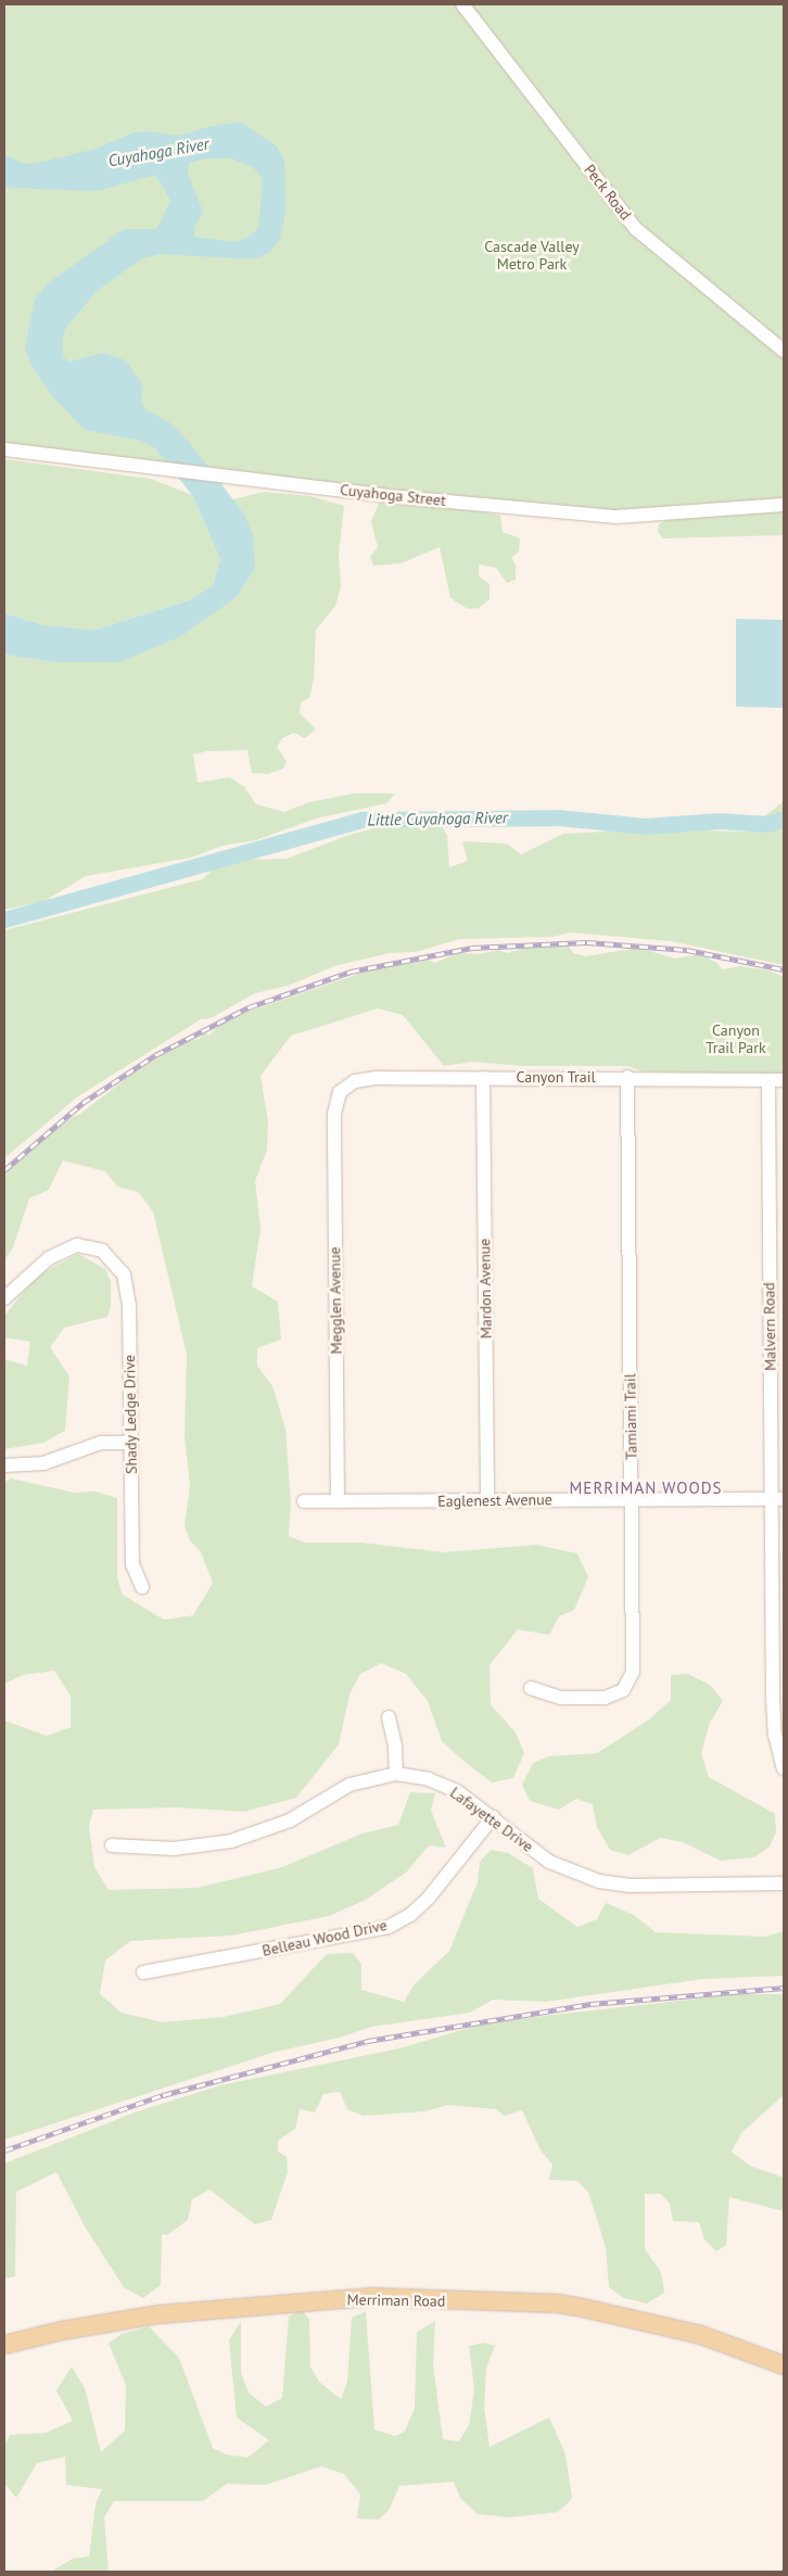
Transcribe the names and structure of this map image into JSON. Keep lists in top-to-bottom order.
{
  "streets": {
    "main road": ["Merriman Road"],
    "street": [
      "Peck Road",
      "Cuyahoga Street",
      "Canyon Trail",
      "Mardon Avenue",
      "Megglen Avenue",
      "Malvern Road",
      "Shady Ledge Drive",
      "Tamiami Trail",
      "Eaglenest Avenue",
      "Lafayette Drive",
      "Belleau Wood Drive"
    ]
  },
  "crossings": [
    ["Canyon Trail", "Mardon Avenue"],
    ["Canyon Trail", "Megglen Avenue"],
    ["Canyon Trail", "Malvern Road"],
    ["Canyon Trail", "Tamiami Trail"],
    ["Mardon Avenue", "Eaglenest Avenue"],
    ["Megglen Avenue", "Eaglenest Avenue"],
    ["Malvern Road", "Eaglenest Avenue"],
    ["Tamiami Trail", "Eaglenest Avenue"],
    ["Lafayette Drive", "Belleau Wood Drive"]
  ],
  "districts": ["MERRIMAN WOODS"],
  "water": ["Cuyahoga River", "Little Cuyahoga River"],
  "parks": ["Cascade Valley Metro Park", "Canyon Trail Park"]
}
